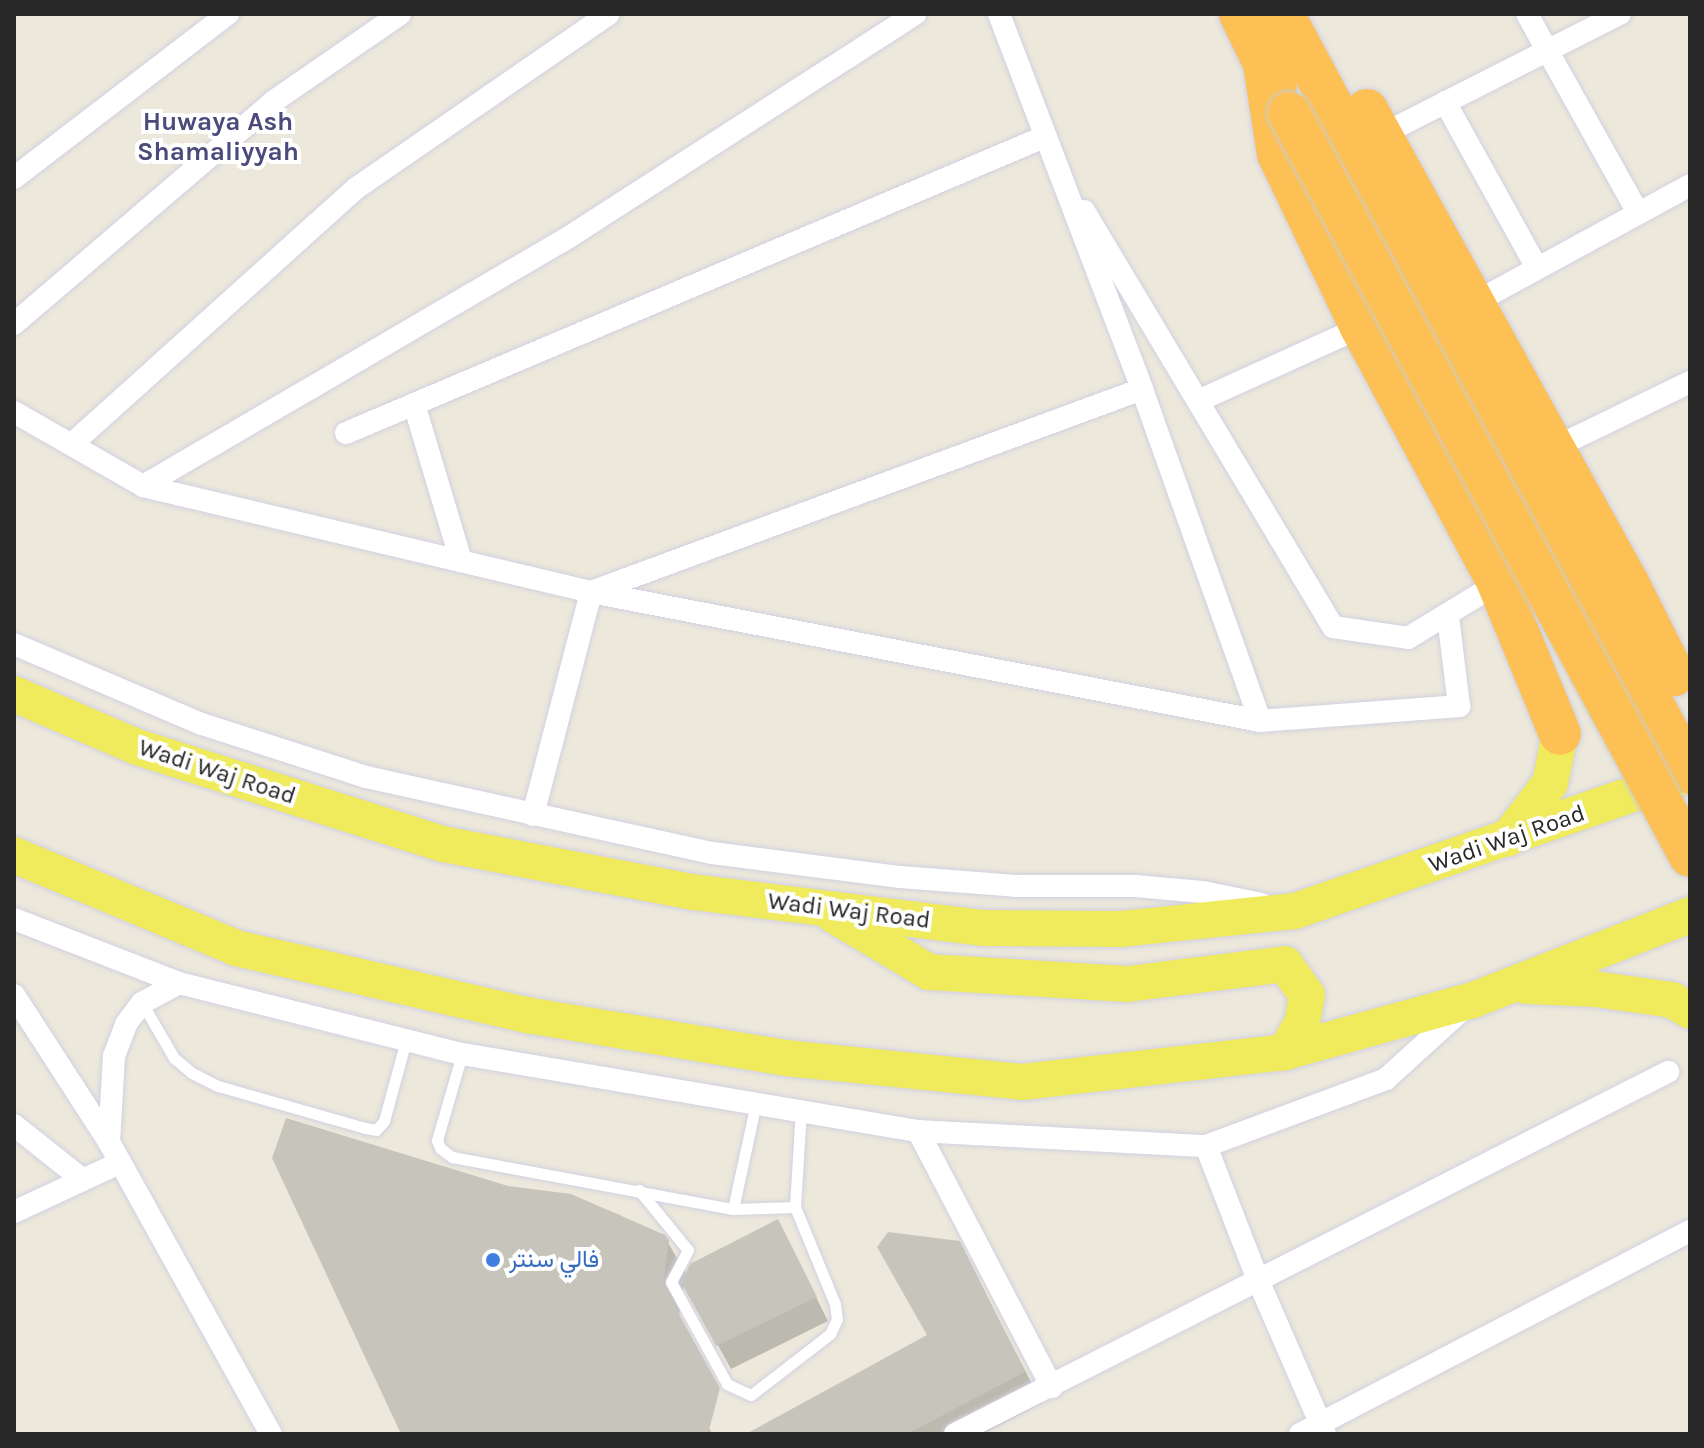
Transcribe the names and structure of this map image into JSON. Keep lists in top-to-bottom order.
{
  "streets": {
    "main road": ["Wadi Waj Road"]
  },
  "districts": ["Huwaya Ash Shamaliyyah"],
  "places": ["فالي سنتر"]
}
